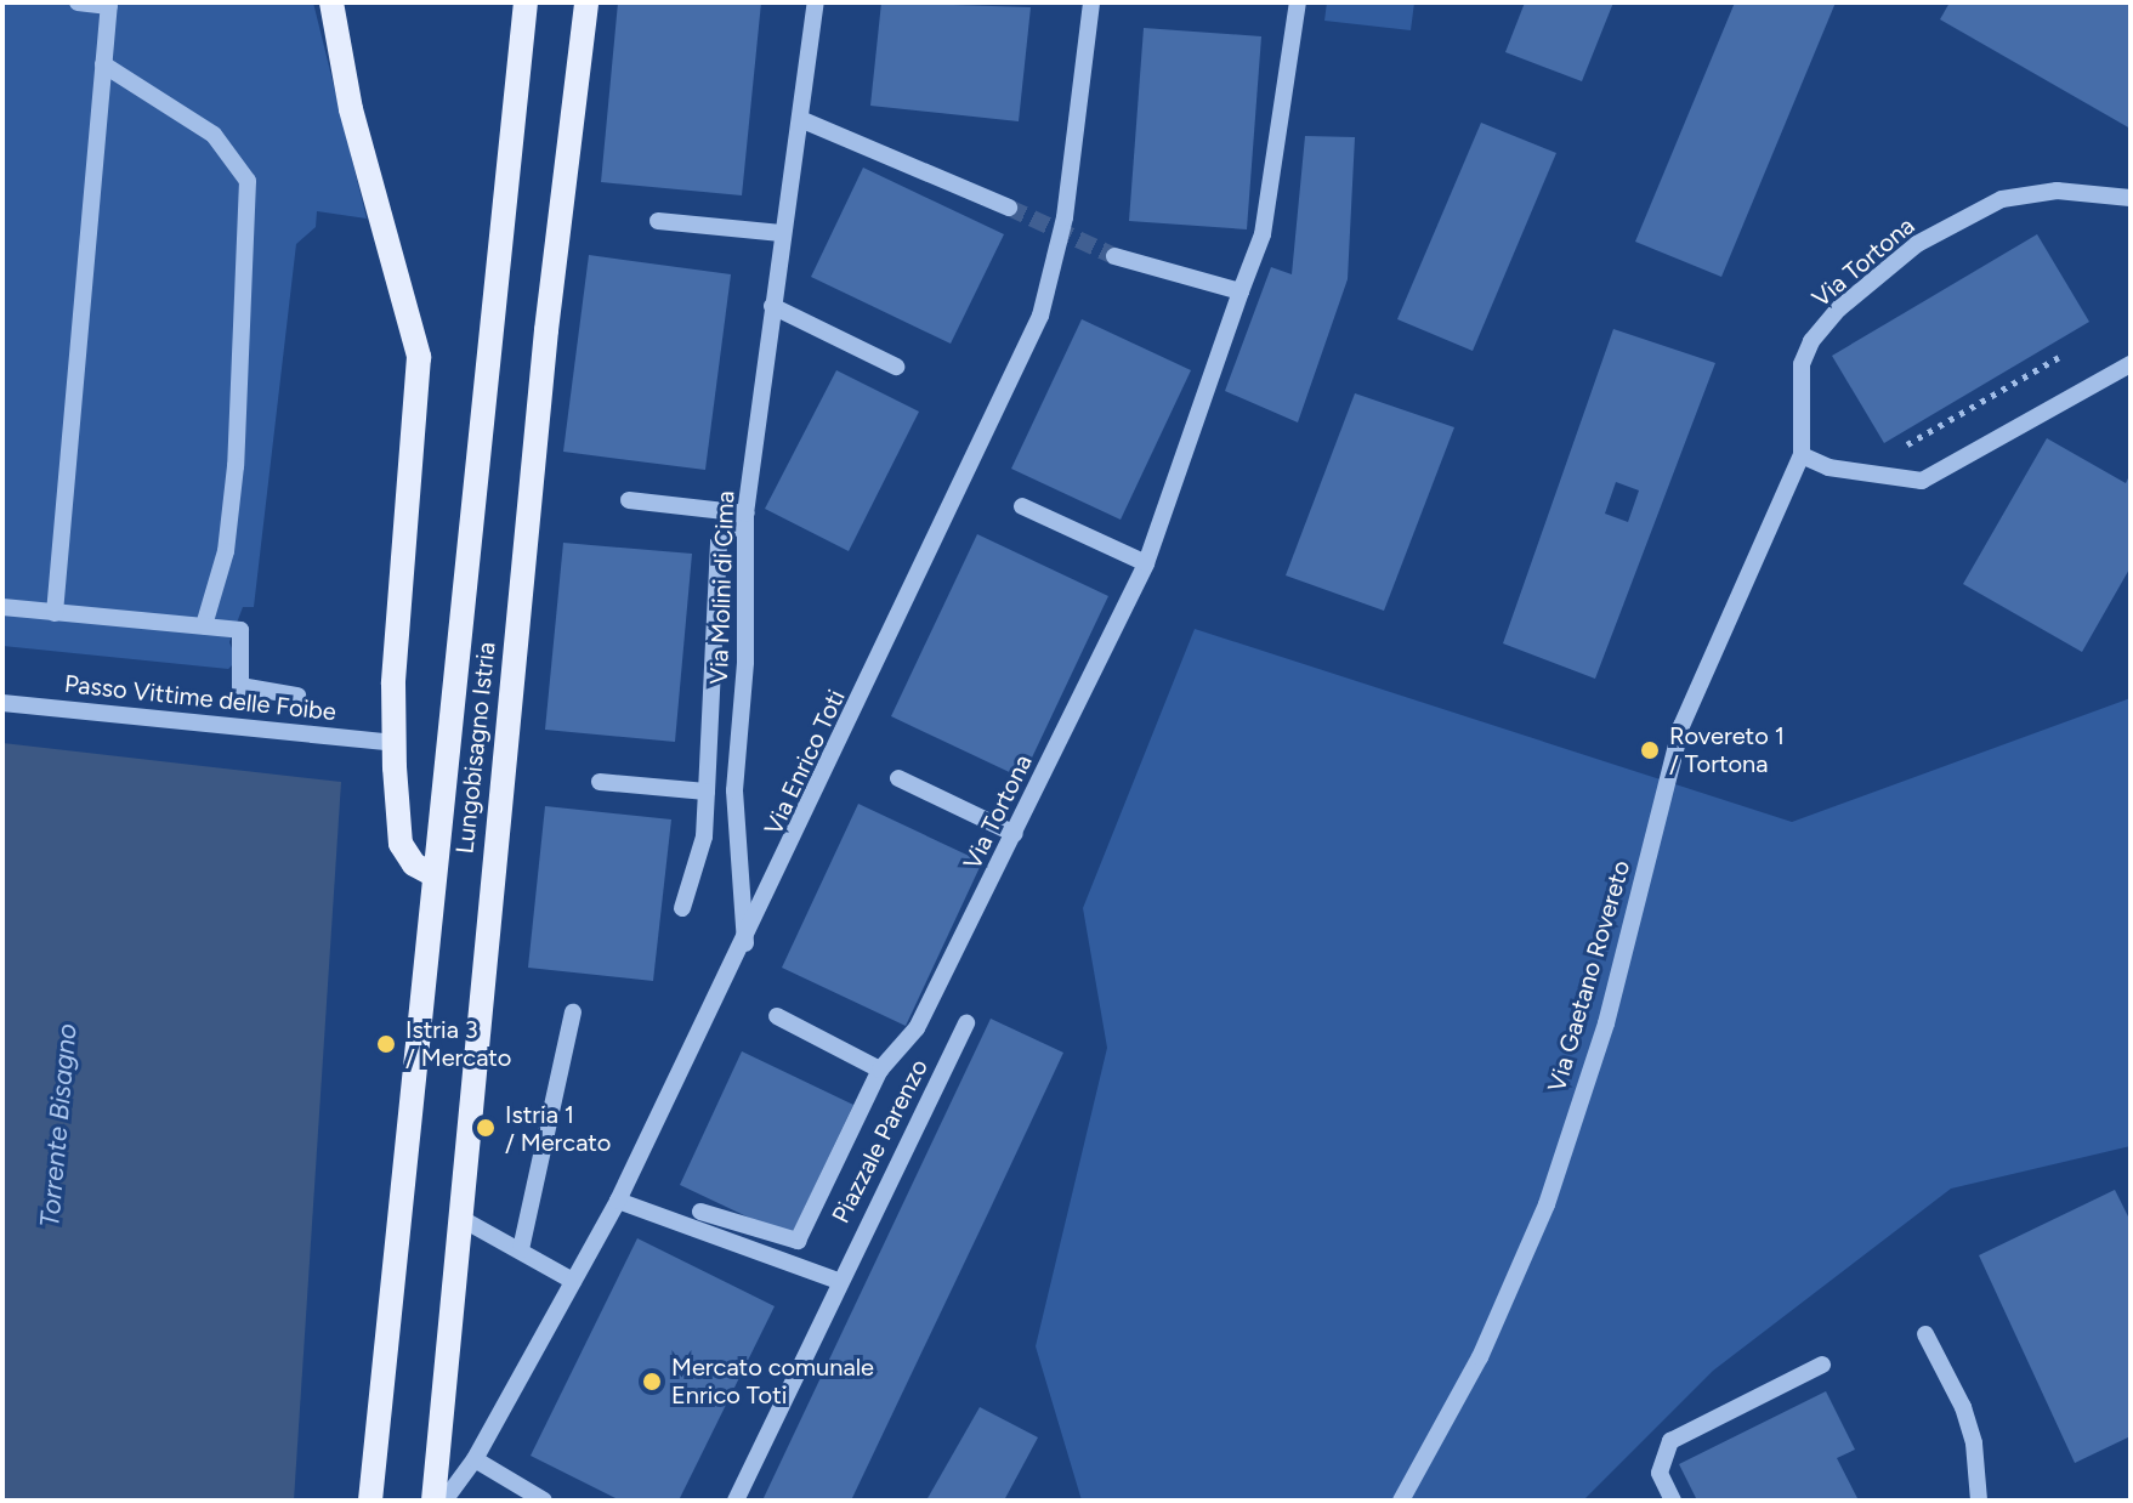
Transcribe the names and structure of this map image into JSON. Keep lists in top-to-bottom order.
{
  "streets": {
    "main road": ["Lungobisagno Istria"],
    "street": [
      "Via Tortona",
      "Via Molini di Cima",
      "Passo Vittime delle Foibe",
      "Via Enrico Toti",
      "Via Gaetano Rovereto",
      "Piazzale Parenzo"
    ]
  },
  "crossings": [
    ["Via Tortona", "Via Gaetano Rovereto"],
    ["Via Molini di Cima", "Via Enrico Toti"]
  ],
  "water": ["Torrente Bisagno"],
  "places": [
    "Rovereto 1 / Tortona",
    "Istria 3 / Mercato",
    "Istria 1 / Mercato",
    "Mercato comunale Enrico Toti"
  ]
}
